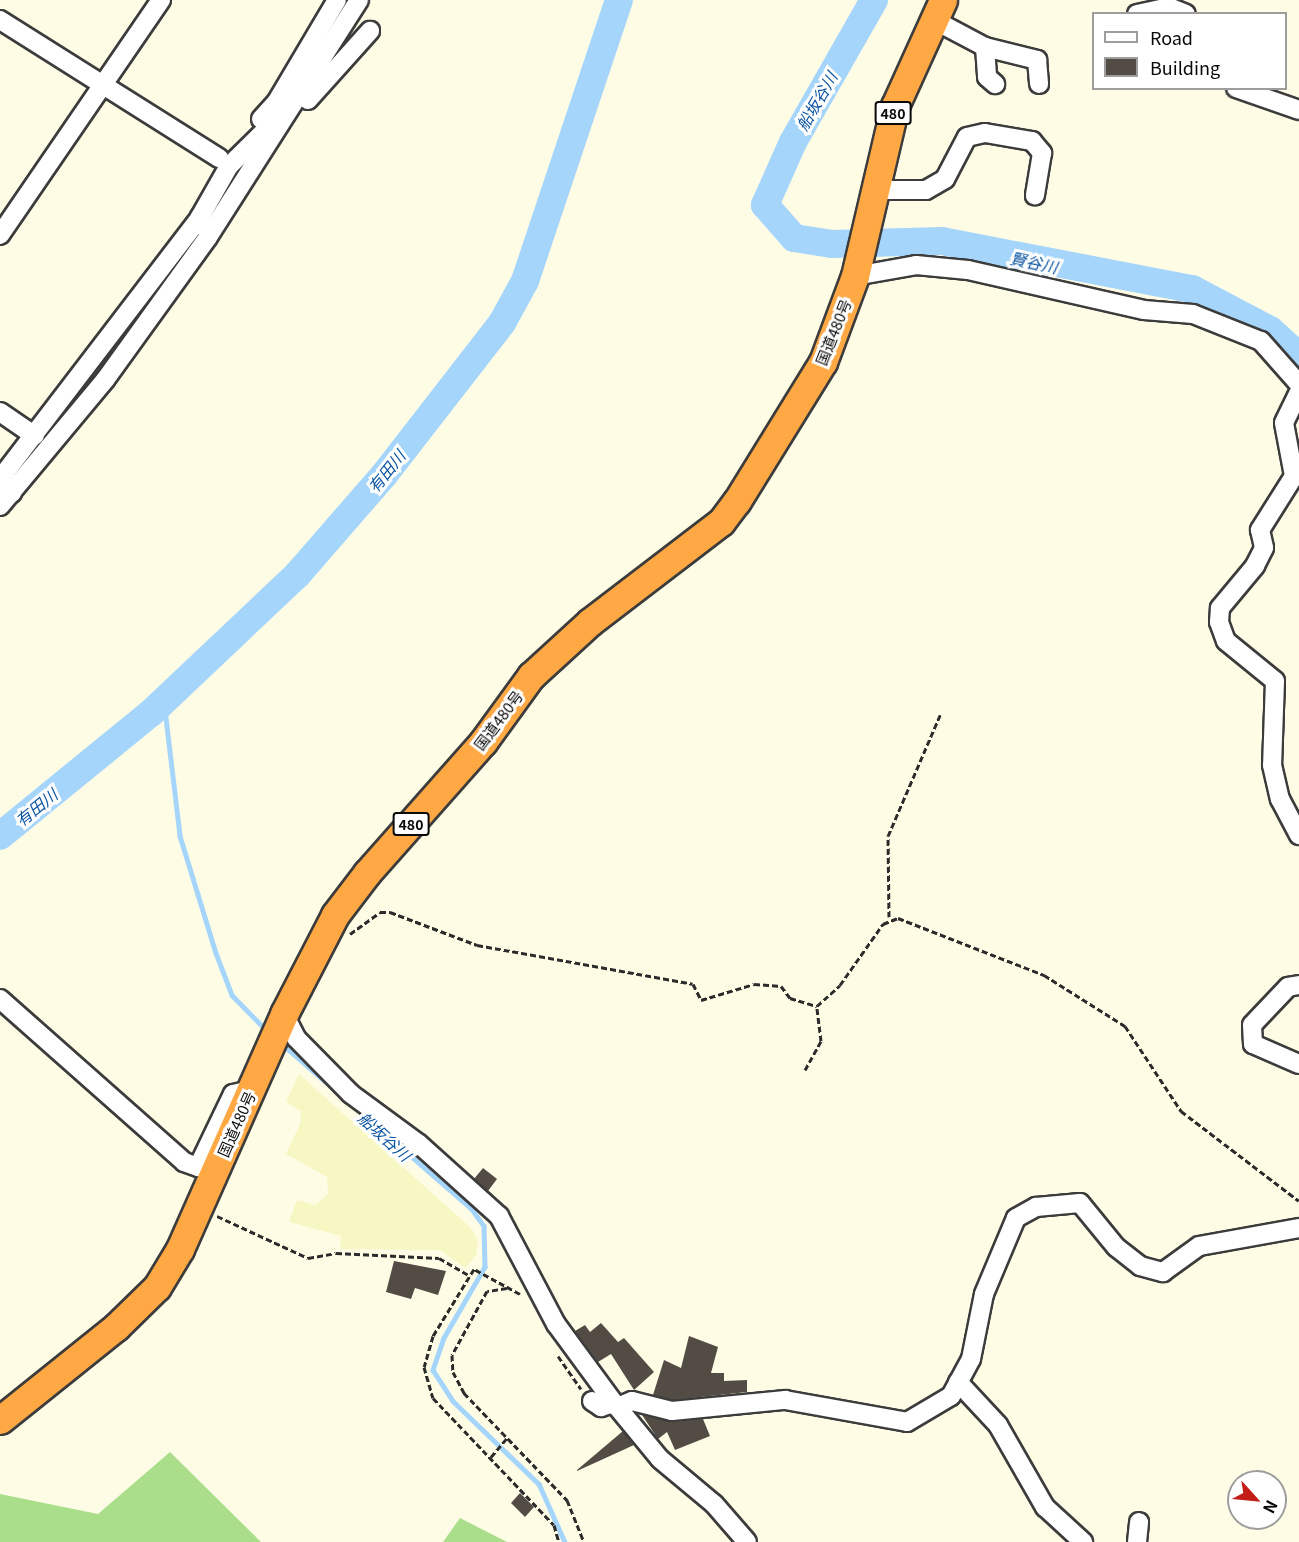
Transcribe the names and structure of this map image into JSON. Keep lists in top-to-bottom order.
{
  "streets": {
    "highway": ["480", "国道480号"]
  },
  "water": ["船坂谷川", "賢谷川", "有田川"],
  "legend": ["Road", "Building"],
  "north": "bottom right"
}
